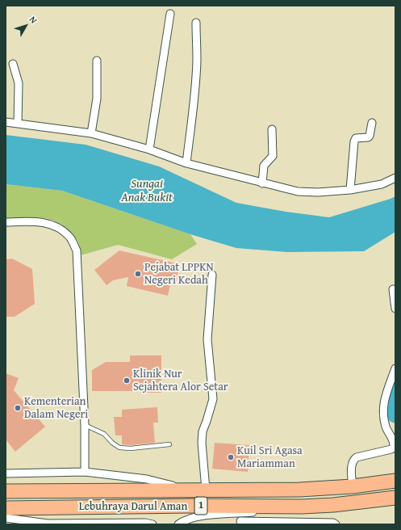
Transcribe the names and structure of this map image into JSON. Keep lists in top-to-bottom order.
{
  "streets": {
    "highway": ["1", "Lebuhraya Darul Aman"]
  },
  "water": ["Sungai Anak Bukit"],
  "places": [
    "Pejabat LPPKN Negeri Kedah",
    "Klinik Nur Sejahtera Alor Setar",
    "Kementerian Dalam Negeri",
    "Kuil Sri Agasa Mariamman"
  ],
  "north": "top right"
}
